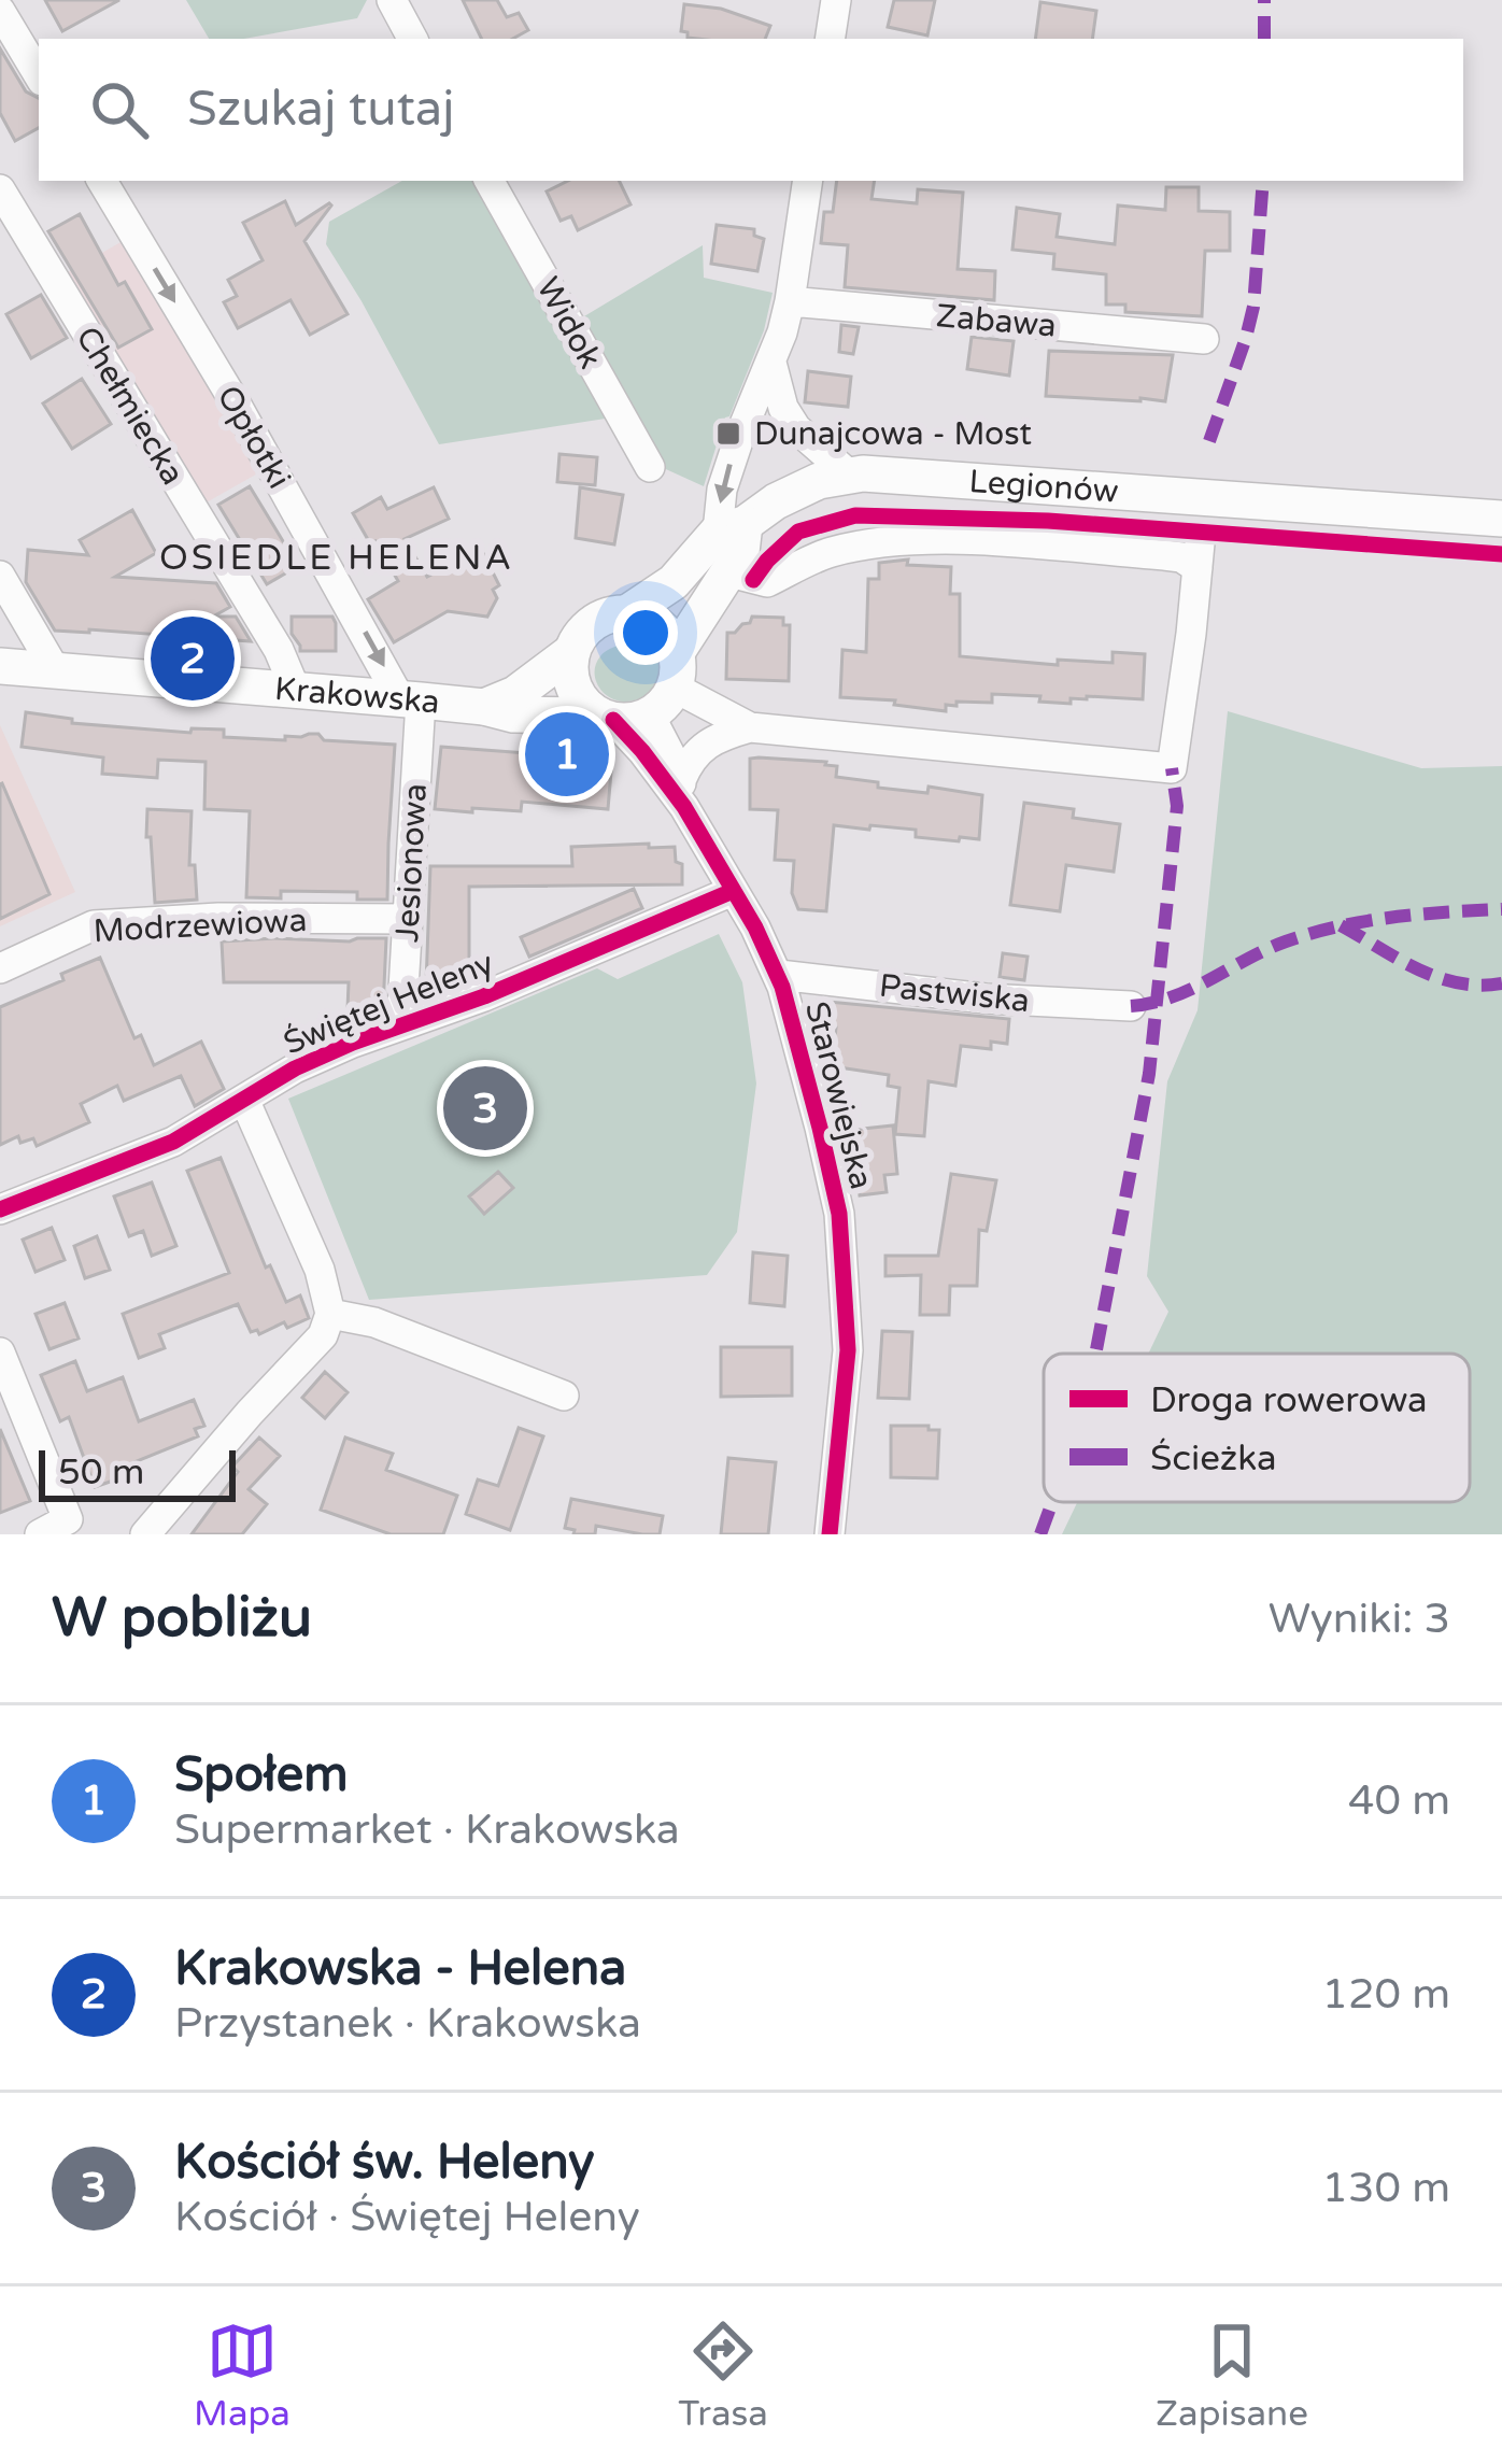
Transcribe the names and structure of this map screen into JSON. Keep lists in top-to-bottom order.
{
  "streets": {
    "main road": ["Legionów", "Krakowska"],
    "street": [
      "Zabawa",
      "Widok",
      "Chełmiecka",
      "Opłotki",
      "Jesionowa",
      "Modrzewiowa",
      "Pastwiska",
      "Świętej Heleny",
      "Starowiejska"
    ]
  },
  "crossings": [
    ["Chełmiecka", "Krakowska"],
    ["Opłotki", "Krakowska"],
    ["Opłotki", "Jesionowa"],
    ["Krakowska", "Jesionowa"],
    ["Krakowska", "Starowiejska"],
    ["Jesionowa", "Modrzewiowa"],
    ["Jesionowa", "Świętej Heleny"],
    ["Pastwiska", "Starowiejska"],
    ["Świętej Heleny", "Starowiejska"]
  ],
  "one_way": ["Opłotki"],
  "districts": ["OSIEDLE HELENA"],
  "places": {
    "transit": ["Dunajcowa - Most"]
  },
  "legend": ["Droga rowerowa", "Ścieżka"],
  "scale_bar": "50 m",
  "page": {
    "search": "Szukaj tutaj",
    "pins": ["2", "1", "3"],
    "scale": "50 m",
    "heading": ["W pobliżu", "Wyniki: 3"],
    "list": [
      {
        "mark": "1",
        "name": "Społem",
        "note": "Supermarket · Krakowska",
        "value": "40 m"
      },
      {
        "mark": "2",
        "name": "Krakowska - Helena",
        "note": "Przystanek · Krakowska",
        "value": "120 m"
      },
      {
        "mark": "3",
        "name": "Kościół św. Heleny",
        "note": "Kościół · Świętej Heleny",
        "value": "130 m"
      }
    ],
    "nav": ["Mapa", "Trasa", "Zapisane"]
  }
}
